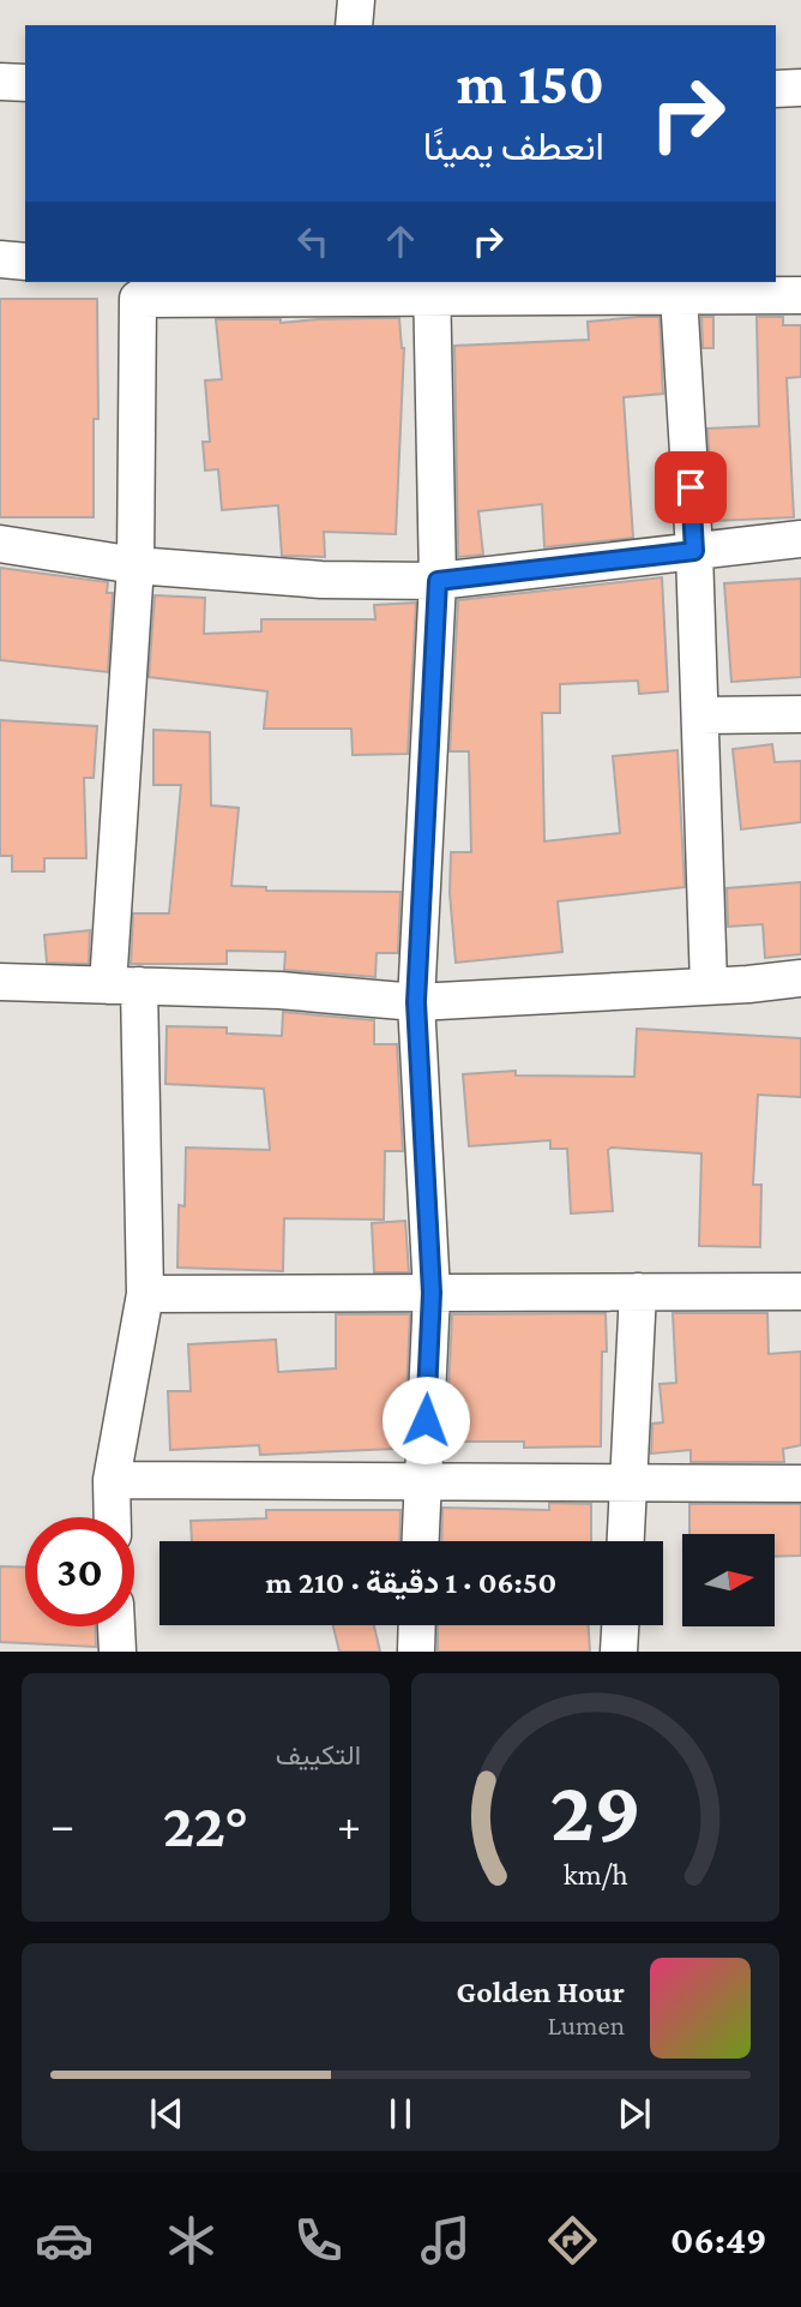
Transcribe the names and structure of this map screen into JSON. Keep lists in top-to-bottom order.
{
  "north": "right",
  "page": {
    "turn": ["150 m", "انعطف يمينًا"],
    "limit": "30",
    "trip": "06:50 · 1 دقيقة · 210 m",
    "tile": "التكييف",
    "heat": ["−", "22°", "+"],
    "song": ["Golden Hour", "Lumen"],
    "tabs": "06:49",
    "gauge": ["29", "km/h"]
  }
}
